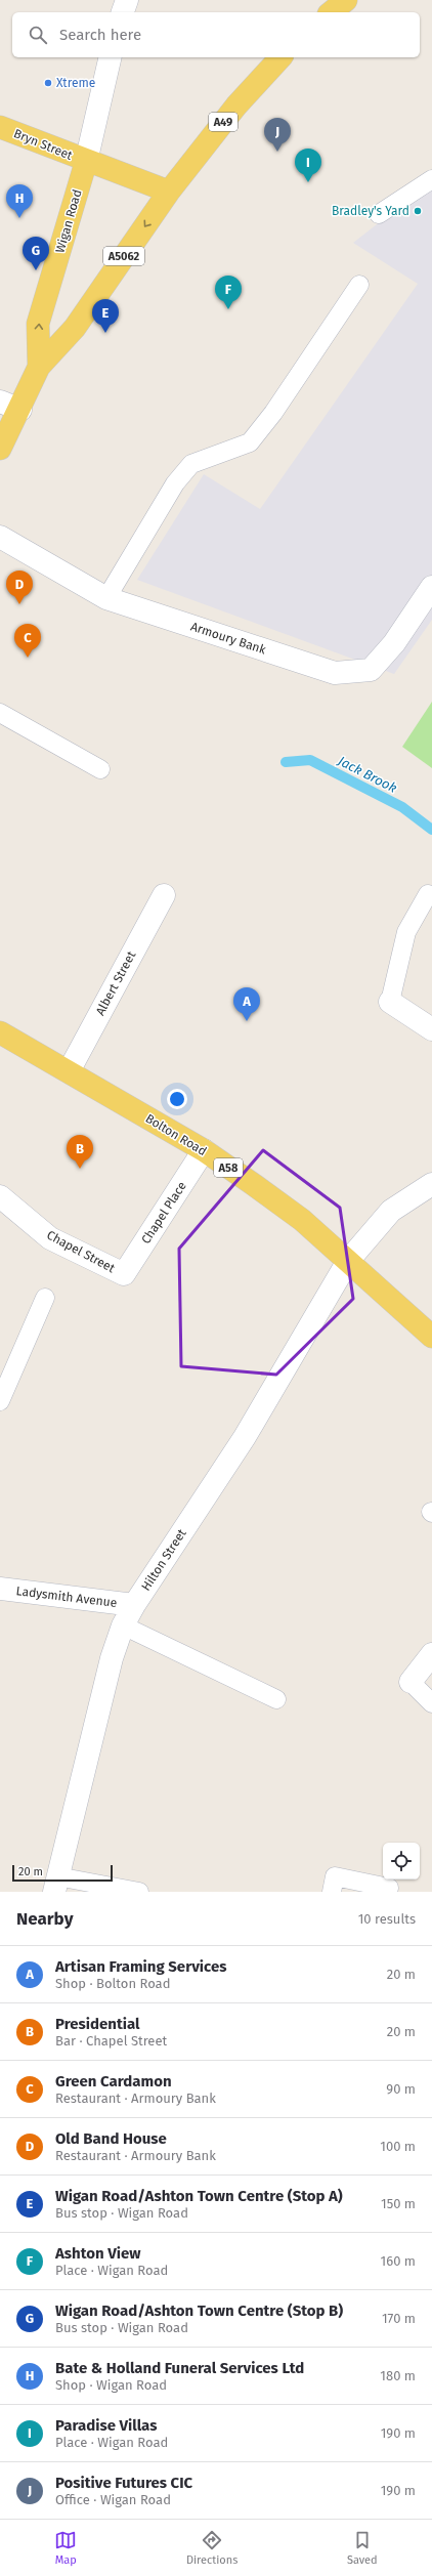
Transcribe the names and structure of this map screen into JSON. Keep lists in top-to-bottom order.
{
  "streets": {
    "main road": [
      "A49",
      "Bryn Street",
      "Wigan Road",
      "A5062",
      "Bolton Road",
      "A58"
    ],
    "street": [
      "Armoury Bank",
      "Albert Street",
      "Chapel Place",
      "Chapel Street",
      "Hilton Street",
      "Ladysmith Avenue"
    ]
  },
  "crossings": [
    ["Bryn Street", "Wigan Road"],
    ["Albert Street", "Bolton Road"],
    ["Bolton Road", "Chapel Place"],
    ["Bolton Road", "Hilton Street"],
    ["Chapel Place", "Chapel Street"],
    ["Hilton Street", "Ladysmith Avenue"]
  ],
  "water": ["Jack Brook"],
  "places": ["Xtreme", "Bradley's Yard"],
  "scale_bar": "20 m",
  "page": {
    "search": "Search here",
    "pins": [
      "J",
      "I",
      "H",
      "G",
      "F",
      "E",
      "D",
      "C",
      "A",
      "B"
    ],
    "scale": "20 m",
    "heading": ["Nearby", "10 results"],
    "list": [
      {
        "mark": "A",
        "name": "Artisan Framing Services",
        "note": "Shop · Bolton Road",
        "value": "20 m"
      },
      {
        "mark": "B",
        "name": "Presidential",
        "note": "Bar · Chapel Street",
        "value": "20 m"
      },
      {
        "mark": "C",
        "name": "Green Cardamon",
        "note": "Restaurant · Armoury Bank",
        "value": "90 m"
      },
      {
        "mark": "D",
        "name": "Old Band House",
        "note": "Restaurant · Armoury Bank",
        "value": "100 m"
      },
      {
        "mark": "E",
        "name": "Wigan Road/Ashton Town Centre (Stop A)",
        "note": "Bus stop · Wigan Road",
        "value": "150 m"
      },
      {
        "mark": "F",
        "name": "Ashton View",
        "note": "Place · Wigan Road",
        "value": "160 m"
      },
      {
        "mark": "G",
        "name": "Wigan Road/Ashton Town Centre (Stop B)",
        "note": "Bus stop · Wigan Road",
        "value": "170 m"
      },
      {
        "mark": "H",
        "name": "Bate & Holland Funeral Services Ltd",
        "note": "Shop · Wigan Road",
        "value": "180 m"
      },
      {
        "mark": "I",
        "name": "Paradise Villas",
        "note": "Place · Wigan Road",
        "value": "190 m"
      },
      {
        "mark": "J",
        "name": "Positive Futures CIC",
        "note": "Office · Wigan Road",
        "value": "190 m"
      }
    ],
    "nav": ["Map", "Directions", "Saved"]
  }
}
